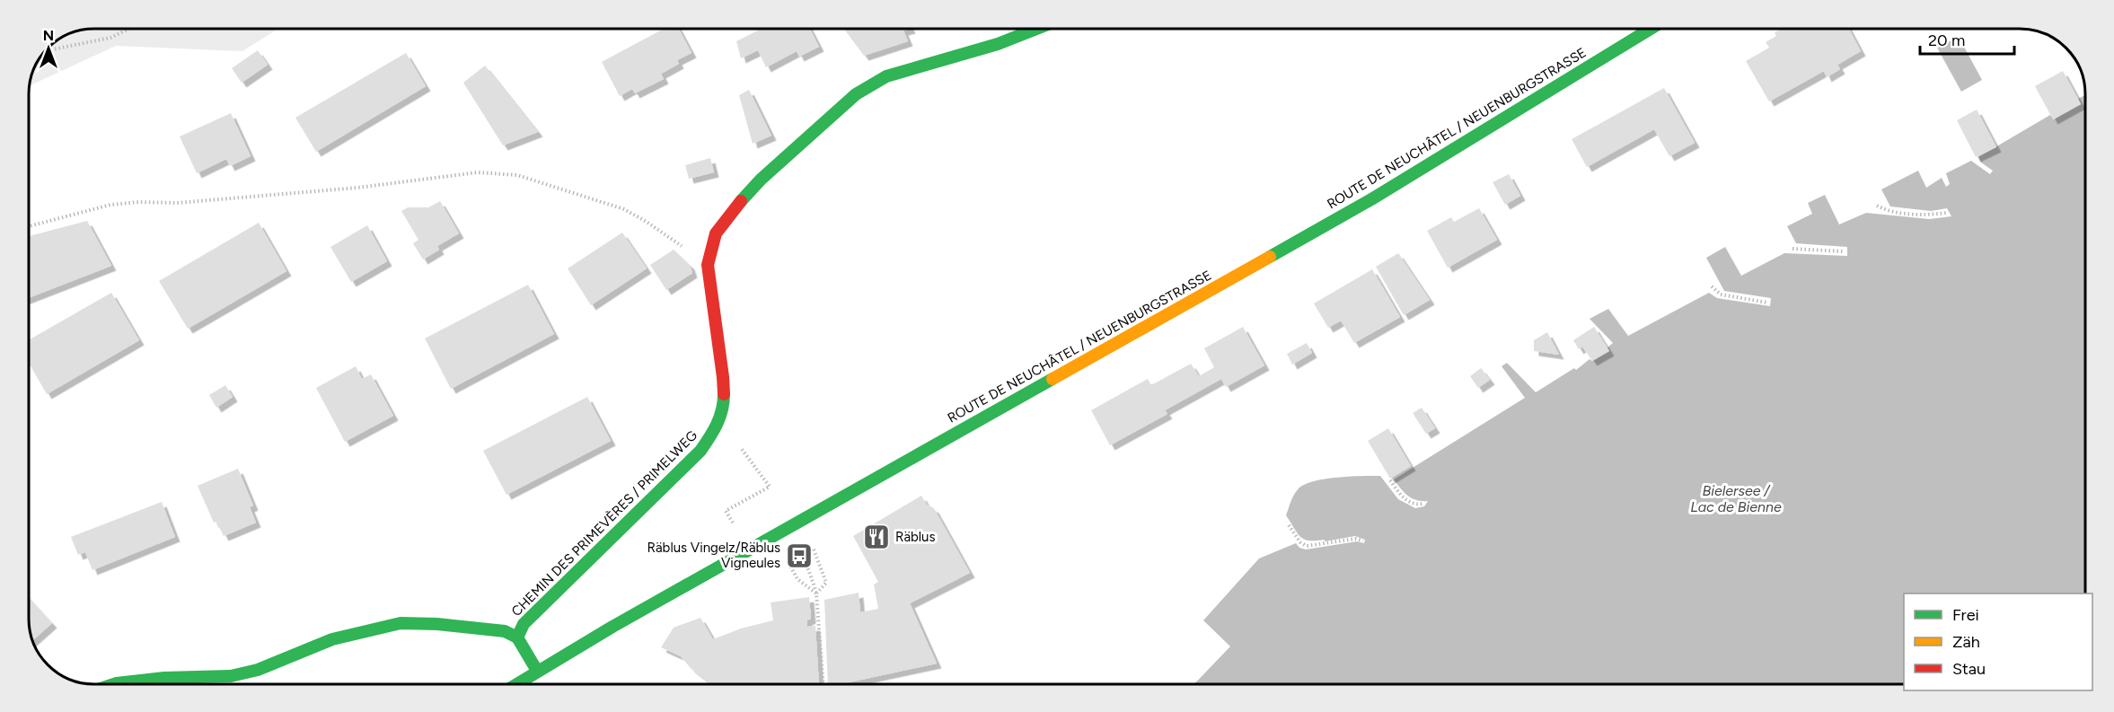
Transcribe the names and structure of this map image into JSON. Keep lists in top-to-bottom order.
{
  "streets": {
    "street": ["ROUTE DE NEUCHÂTEL / NEUENBURGSTRASSE", "CHEMIN DES PRIMEVÈRES / PRIMELWEG"]
  },
  "water": ["Bielersee / Lac de Bienne"],
  "places": {
    "restaurant": ["Räblus"],
    "bus stop": ["Räblus Vingelz/Räblus Vigneules"]
  },
  "legend": ["Frei", "Zäh", "Stau"],
  "scale_bar": "20 m",
  "north": "top"
}
